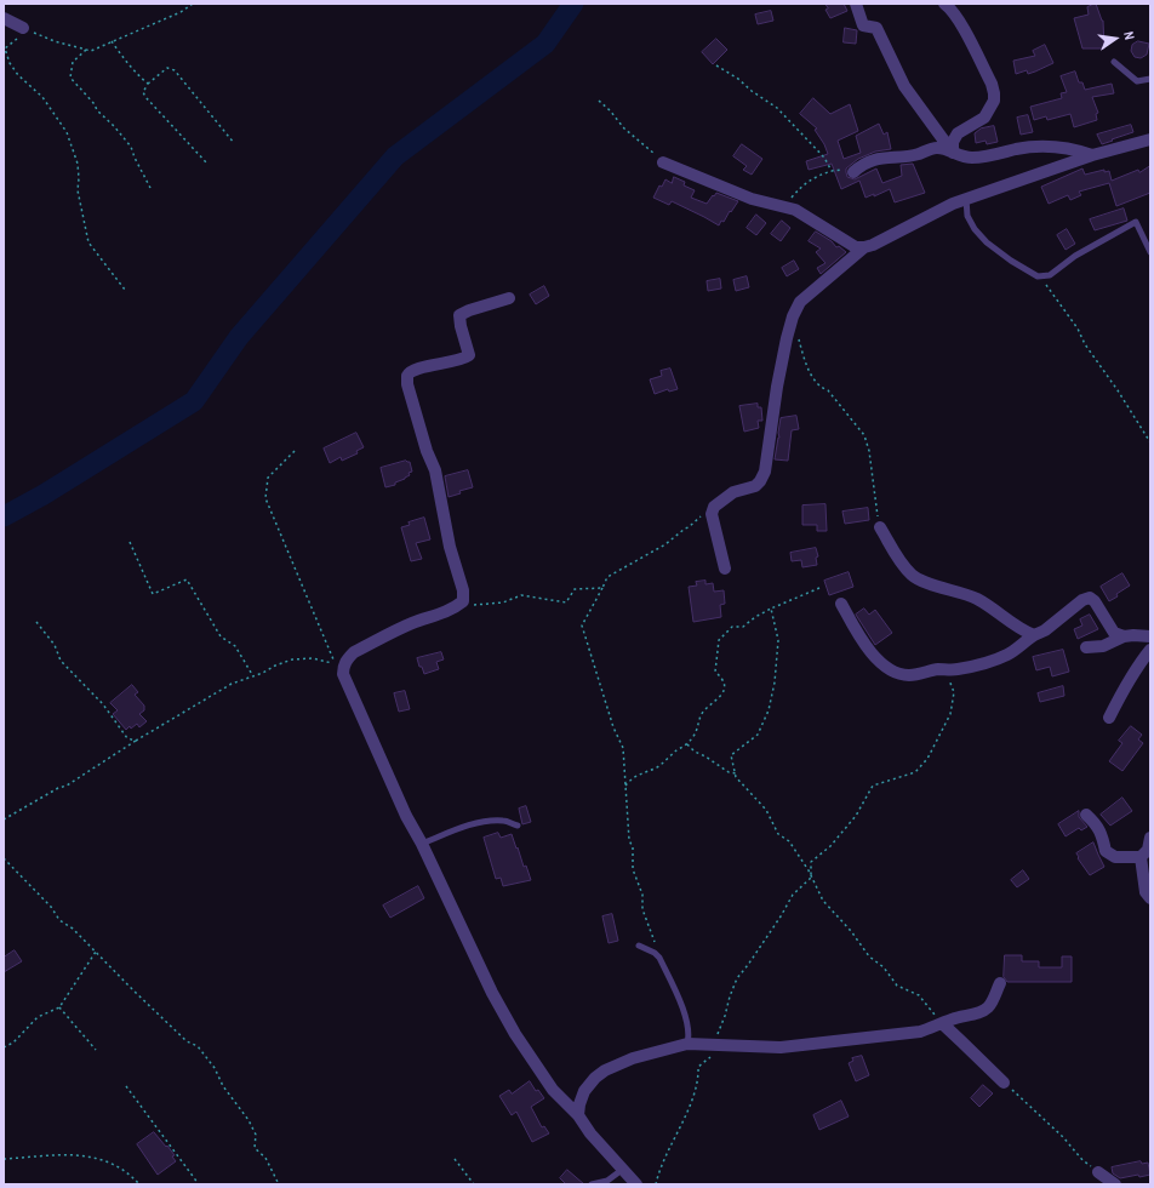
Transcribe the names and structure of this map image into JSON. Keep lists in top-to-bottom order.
{
  "north": "right"
}
